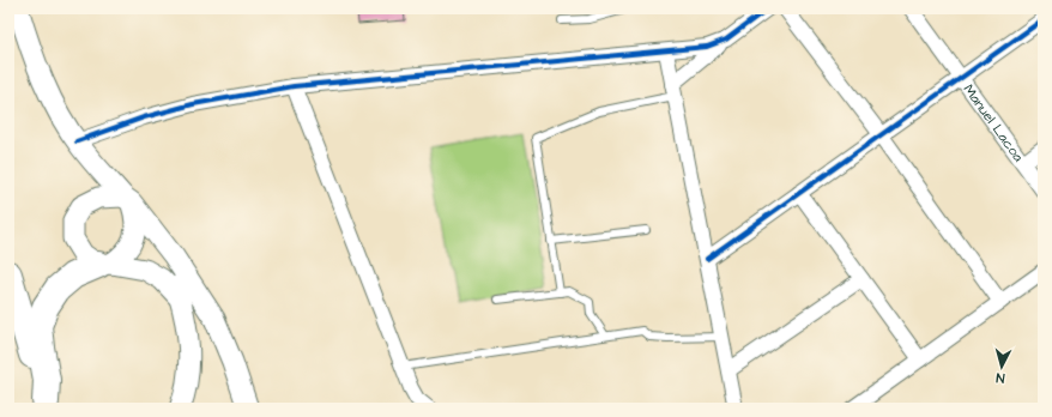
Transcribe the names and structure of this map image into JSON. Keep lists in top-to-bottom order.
{
  "streets": {
    "street": ["Manuel Lacoa"]
  },
  "north": "bottom"
}
